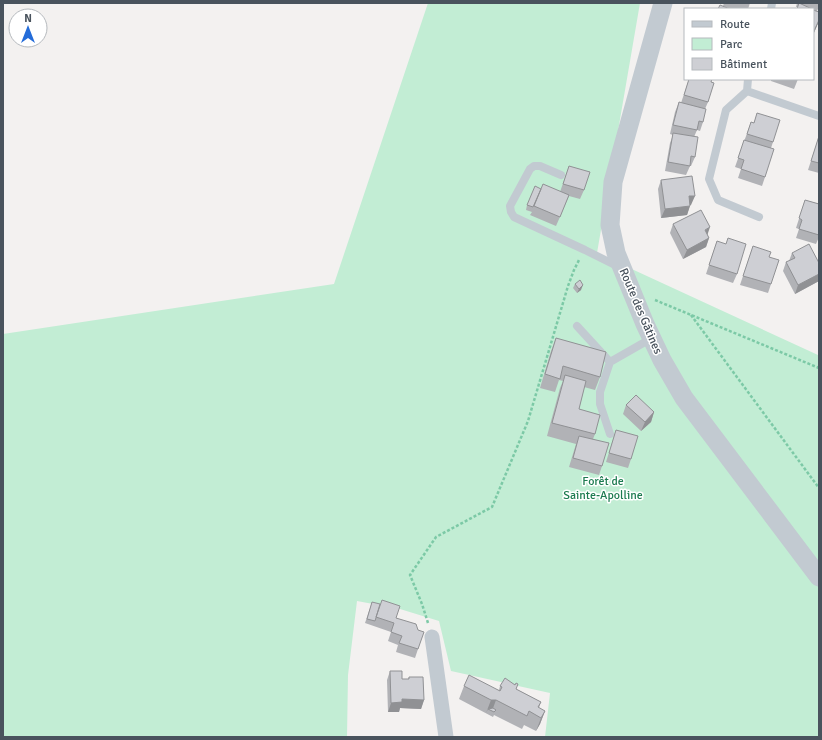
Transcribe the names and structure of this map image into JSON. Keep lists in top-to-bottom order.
{
  "streets": {
    "street": ["Route des Gâtines"]
  },
  "parks": ["Forêt de Sainte-Apolline"],
  "legend": ["Route", "Parc", "Bâtiment"],
  "north": "top"
}
